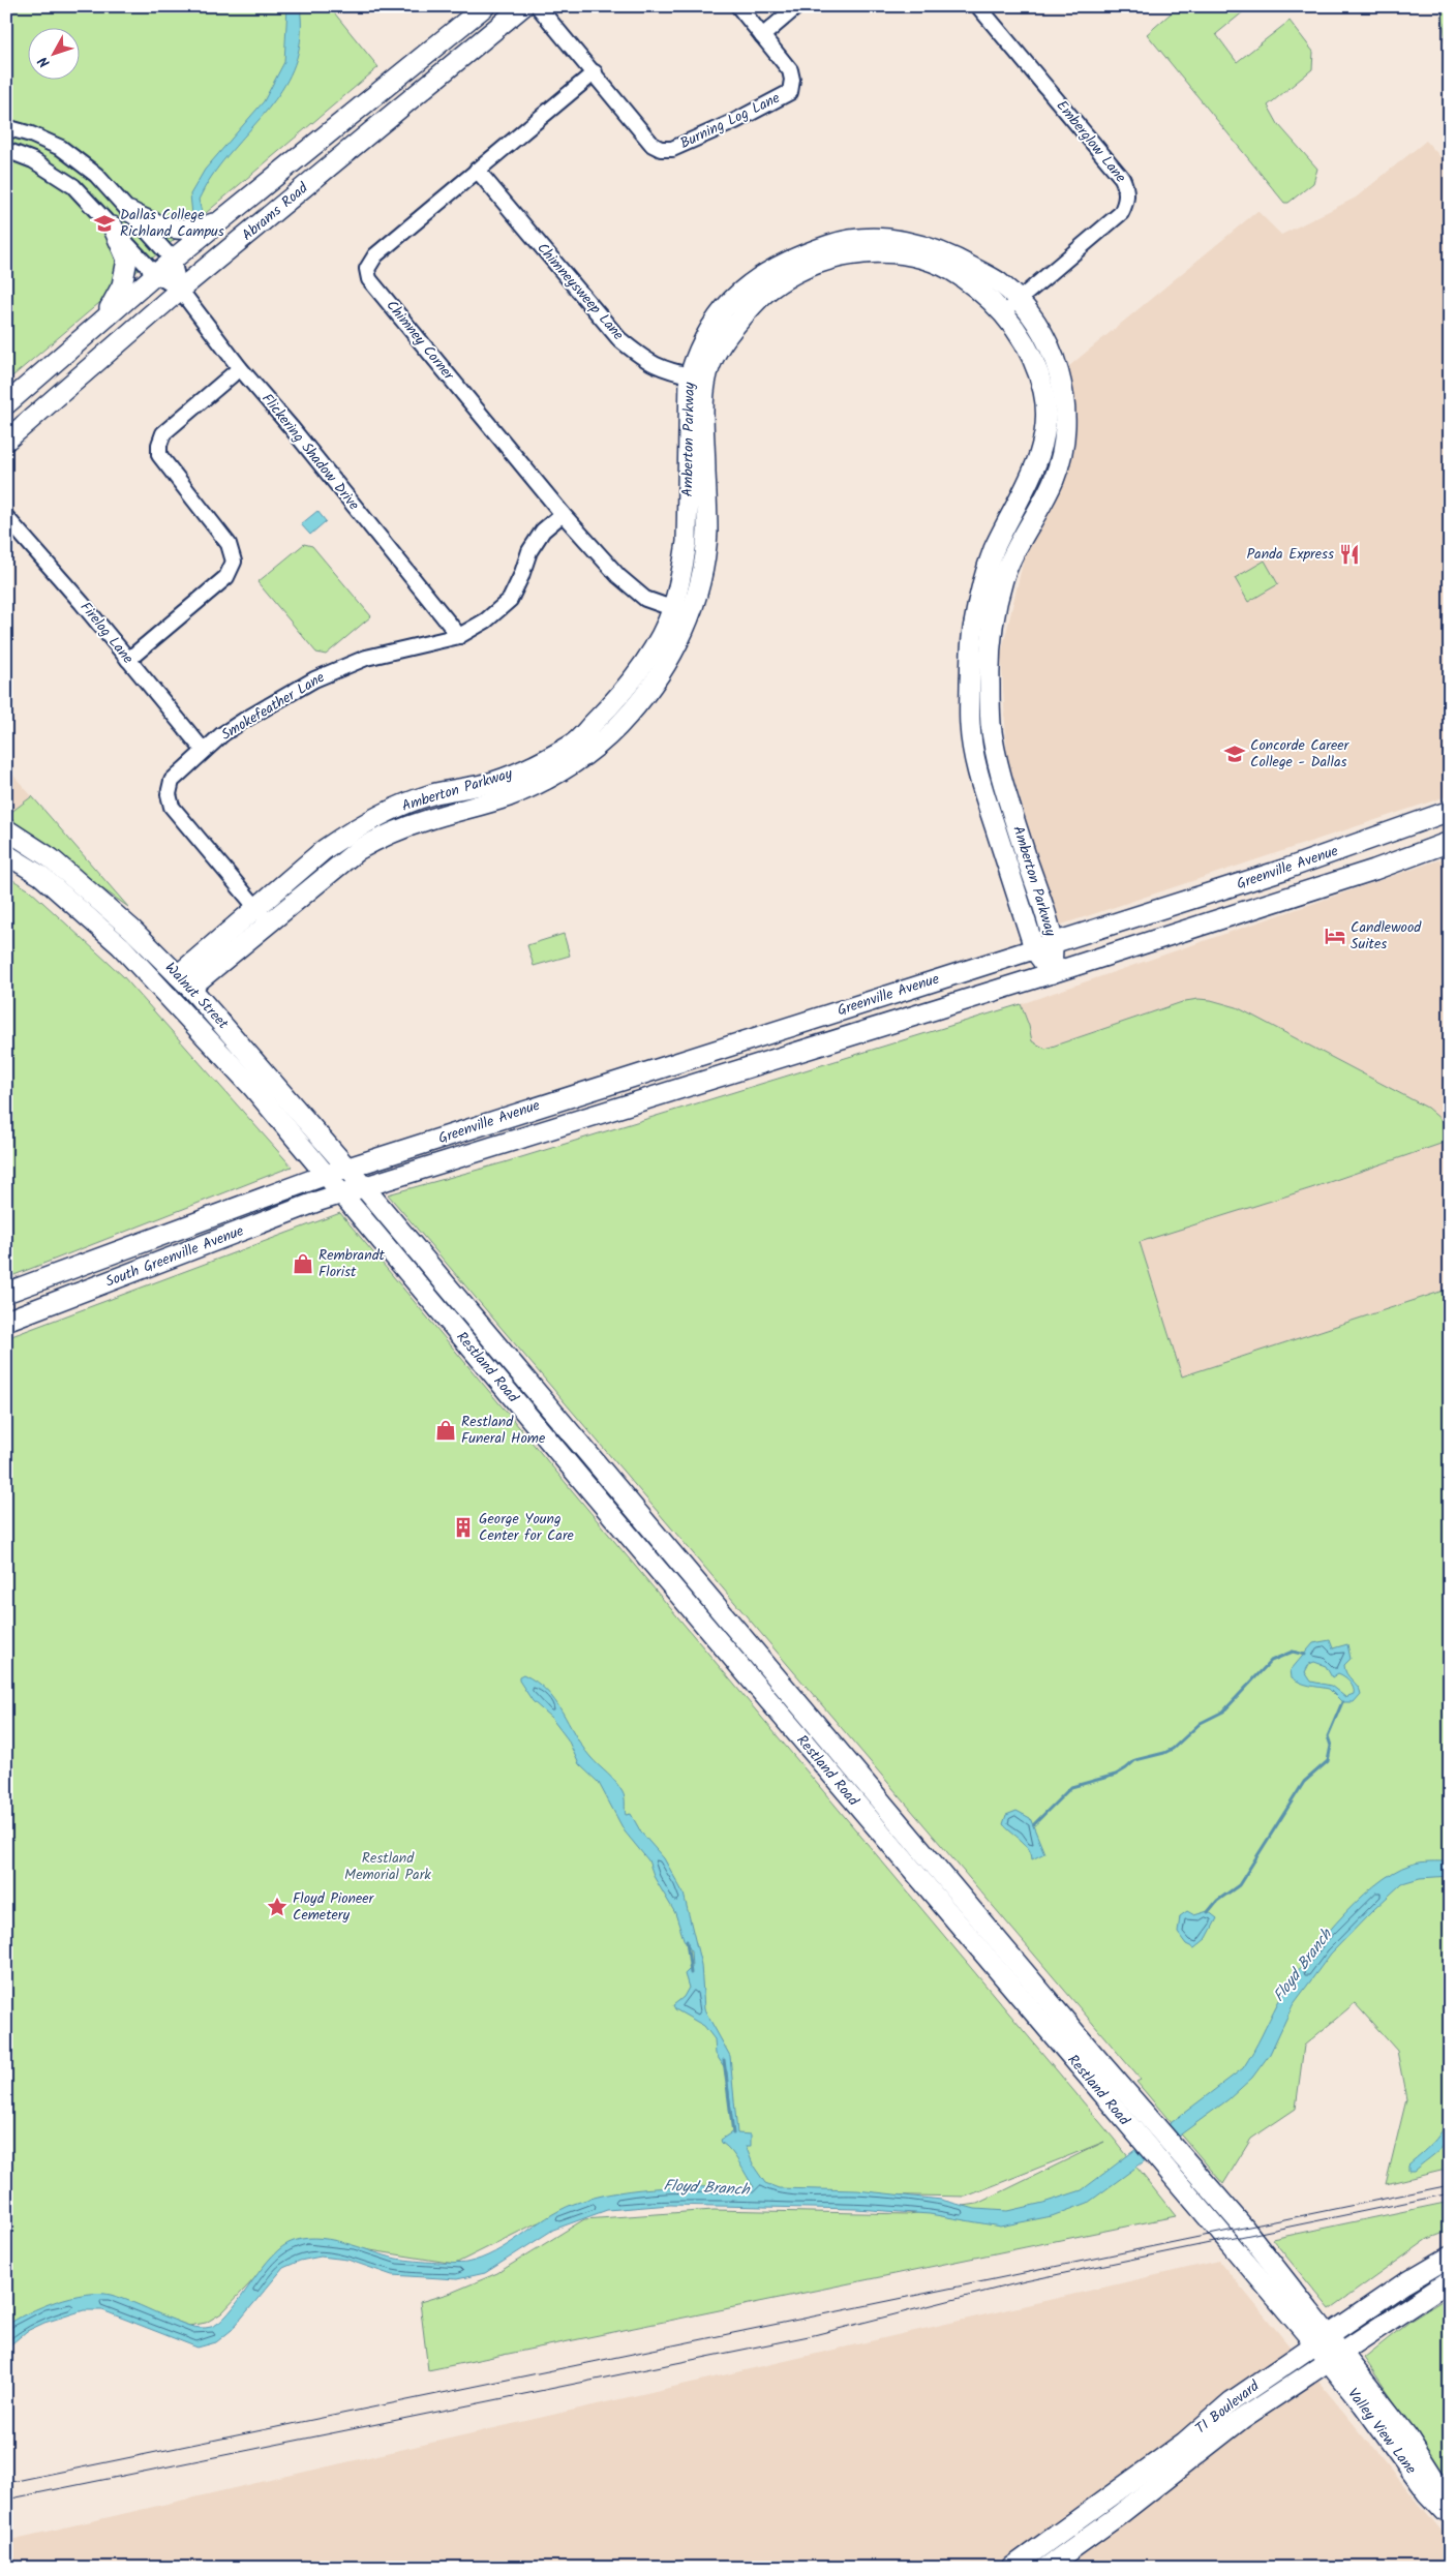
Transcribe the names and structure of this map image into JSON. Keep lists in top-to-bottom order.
{
  "streets": {
    "main road": [
      "Abrams Road",
      "Amberton Parkway",
      "Greenville Avenue",
      "Walnut Street",
      "South Greenville Avenue",
      "Restland Road",
      "TI Boulevard",
      "Valley View Lane"
    ],
    "street": [
      "Burning Log Lane",
      "Emberglow Lane",
      "Chimneysweep Lane",
      "Chimney Corner",
      "Flickering Shadow Drive",
      "Firelog Lane",
      "Smokefeather Lane"
    ]
  },
  "crossings": [
    ["Burning Log Lane", "Chimney Corner"],
    ["Emberglow Lane", "Amberton Parkway"],
    ["Abrams Road", "Flickering Shadow Drive"],
    ["Chimneysweep Lane", "Chimney Corner"],
    ["Chimneysweep Lane", "Amberton Parkway"],
    ["Chimney Corner", "Amberton Parkway"],
    ["Chimney Corner", "Smokefeather Lane"],
    ["Amberton Parkway", "Smokefeather Lane"],
    ["Amberton Parkway", "Greenville Avenue"],
    ["Amberton Parkway", "Walnut Street"],
    ["Flickering Shadow Drive", "Smokefeather Lane"],
    ["Firelog Lane", "Smokefeather Lane"],
    ["Greenville Avenue", "Walnut Street"],
    ["Greenville Avenue", "South Greenville Avenue"],
    ["Greenville Avenue", "Restland Road"],
    ["Walnut Street", "South Greenville Avenue"],
    ["Walnut Street", "Restland Road"],
    ["South Greenville Avenue", "Restland Road"],
    ["Restland Road", "TI Boulevard"],
    ["Restland Road", "Valley View Lane"],
    ["TI Boulevard", "Valley View Lane"]
  ],
  "water": ["Floyd Branch"],
  "parks": ["Restland Memorial Park"],
  "places": {
    "school or university": ["Dallas College Richland Campus", "Concorde Career College - Dallas"],
    "restaurant": ["Panda Express"],
    "hotel": ["Candlewood Suites"],
    "shop": ["Rembrandt Florist", "Restland Funeral Home"],
    "building": ["George Young Center for Care"],
    "place": ["Floyd Pioneer Cemetery"]
  },
  "north": "bottom left"
}
